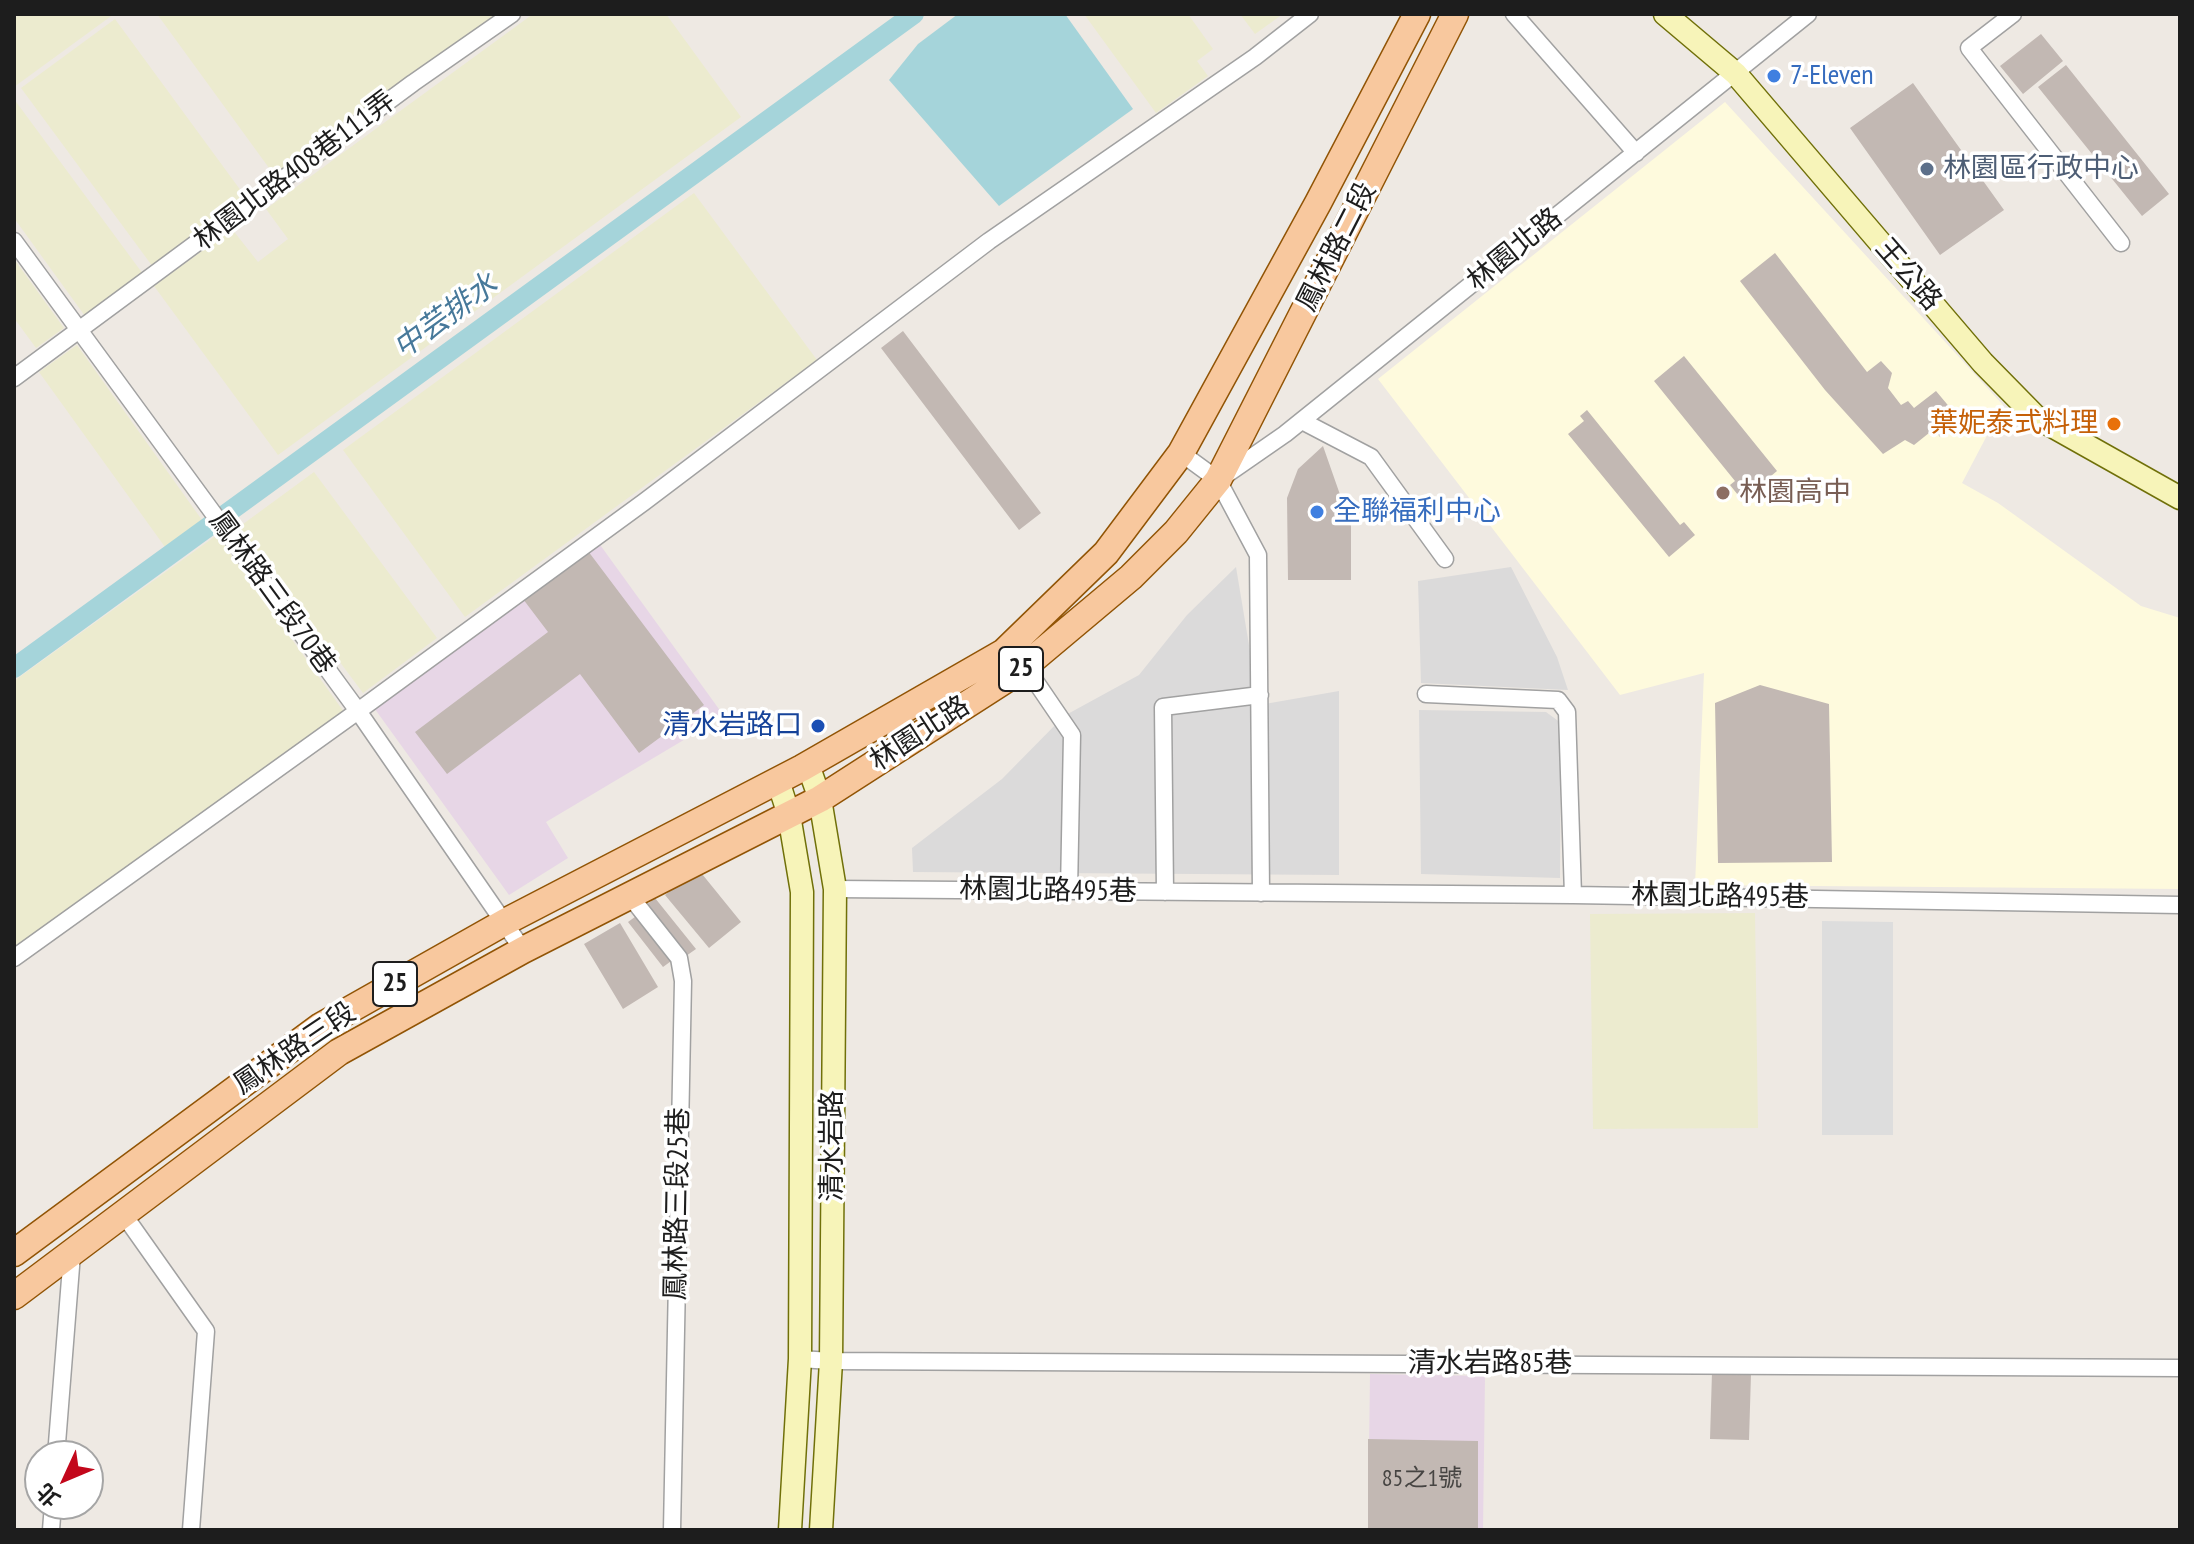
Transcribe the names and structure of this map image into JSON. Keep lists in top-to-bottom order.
{
  "streets": {
    "main road": [
      "鳳林路二段",
      "林園北路",
      "25",
      "鳳林路三段"
    ],
    "street": [
      "林園北路408巷111弄",
      "王公路",
      "鳳林路三段70巷",
      "林園北路495巷",
      "清水岩路",
      "鳳林路三段25巷",
      "清水岩路85巷"
    ]
  },
  "crossings": [
    ["林園北路408巷111弄", "鳳林路三段70巷"],
    ["鳳林路二段", "林園北路"],
    ["林園北路", "王公路"],
    ["林園北路", "鳳林路三段"],
    ["林園北路", "清水岩路"],
    ["鳳林路三段70巷", "鳳林路三段"],
    ["林園北路495巷", "清水岩路"],
    ["鳳林路三段", "清水岩路"],
    ["鳳林路三段", "鳳林路三段25巷"],
    ["清水岩路", "清水岩路85巷"]
  ],
  "water": ["中芸排水"],
  "places": [
    "7-Eleven",
    "林園區行政中心",
    "葉妮泰式料理",
    "林園高中",
    "全聯福利中心",
    "清水岩路口"
  ],
  "house_numbers": ["85之1號"],
  "north": "bottom left"
}
